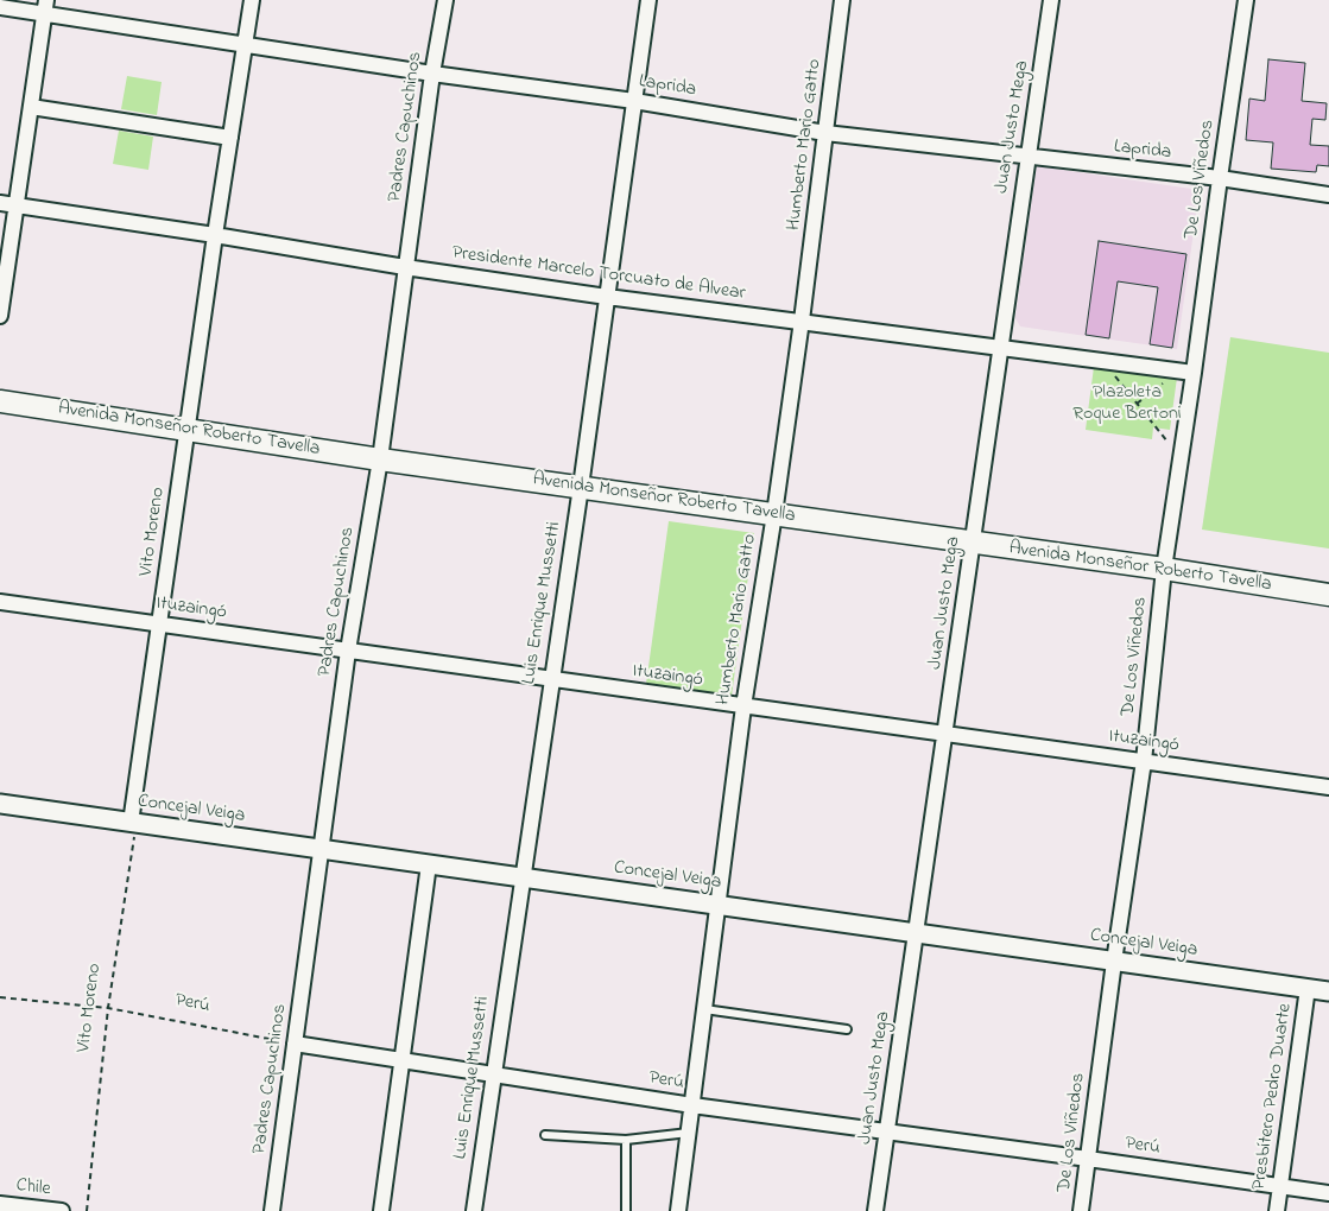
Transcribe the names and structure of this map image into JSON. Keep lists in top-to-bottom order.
{
  "streets": {
    "main road": ["Avenida Monseñor Roberto Tavella"],
    "street": [
      "Laprida",
      "Padres Capuchinos",
      "Juan Justo Mega",
      "Humberto Mario Gatto",
      "De Los Viñedos",
      "Presidente Marcelo Torcuato de Alvear",
      "Vito Moreno",
      "Luis Enrique Mussetti",
      "Ituzaingó",
      "Concejal Veiga",
      "Perú",
      "Presbítero Pedro Duarte",
      "Chile"
    ]
  },
  "crossings": [
    ["Laprida", "Padres Capuchinos"],
    ["Laprida", "Juan Justo Mega"],
    ["Laprida", "Humberto Mario Gatto"],
    ["Laprida", "De Los Viñedos"],
    ["Laprida", "Vito Moreno"],
    ["Laprida", "Luis Enrique Mussetti"],
    ["Padres Capuchinos", "Presidente Marcelo Torcuato de Alvear"],
    ["Padres Capuchinos", "Avenida Monseñor Roberto Tavella"],
    ["Padres Capuchinos", "Ituzaingó"],
    ["Padres Capuchinos", "Concejal Veiga"],
    ["Padres Capuchinos", "Perú"],
    ["Juan Justo Mega", "Presidente Marcelo Torcuato de Alvear"],
    ["Juan Justo Mega", "Avenida Monseñor Roberto Tavella"],
    ["Juan Justo Mega", "Ituzaingó"],
    ["Juan Justo Mega", "Concejal Veiga"],
    ["Juan Justo Mega", "Perú"],
    ["Humberto Mario Gatto", "Presidente Marcelo Torcuato de Alvear"],
    ["Humberto Mario Gatto", "Avenida Monseñor Roberto Tavella"],
    ["Humberto Mario Gatto", "Ituzaingó"],
    ["Humberto Mario Gatto", "Concejal Veiga"],
    ["Humberto Mario Gatto", "Perú"],
    ["De Los Viñedos", "Presidente Marcelo Torcuato de Alvear"],
    ["De Los Viñedos", "Avenida Monseñor Roberto Tavella"],
    ["De Los Viñedos", "Ituzaingó"],
    ["De Los Viñedos", "Concejal Veiga"],
    ["De Los Viñedos", "Perú"],
    ["Presidente Marcelo Torcuato de Alvear", "Vito Moreno"],
    ["Presidente Marcelo Torcuato de Alvear", "Luis Enrique Mussetti"],
    ["Avenida Monseñor Roberto Tavella", "Vito Moreno"],
    ["Avenida Monseñor Roberto Tavella", "Luis Enrique Mussetti"],
    ["Vito Moreno", "Ituzaingó"],
    ["Vito Moreno", "Concejal Veiga"],
    ["Vito Moreno", "Perú"],
    ["Luis Enrique Mussetti", "Ituzaingó"],
    ["Luis Enrique Mussetti", "Concejal Veiga"],
    ["Luis Enrique Mussetti", "Perú"],
    ["Concejal Veiga", "Presbítero Pedro Duarte"],
    ["Perú", "Presbítero Pedro Duarte"]
  ],
  "parks": ["Plazoleta Roque Bertoni"]
}
